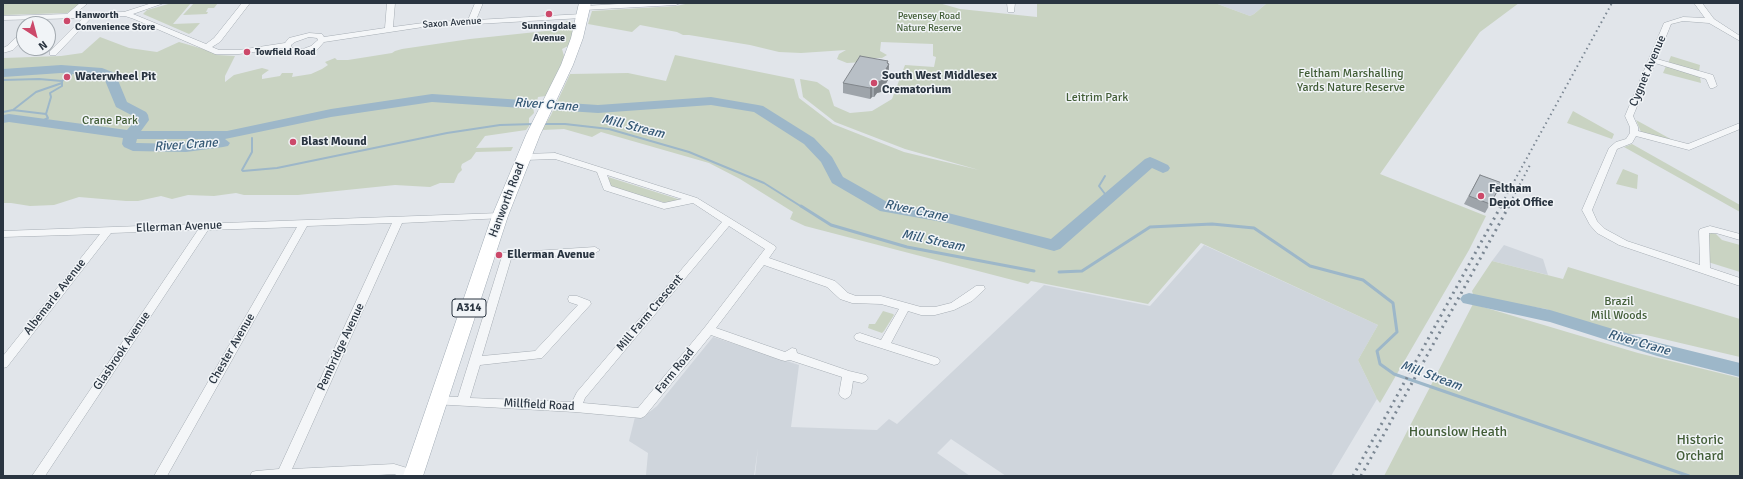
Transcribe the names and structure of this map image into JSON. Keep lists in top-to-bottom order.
{
  "streets": {
    "main road": ["Hanworth Road", "A314"],
    "street": [
      "Saxon Avenue",
      "Cygnet Avenue",
      "Ellerman Avenue",
      "Albemarle Avenue",
      "Mill Farm Crescent",
      "Pembridge Avenue",
      "Chester Avenue",
      "Glasbrook Avenue",
      "Farm Road",
      "Millfield Road"
    ]
  },
  "crossings": [
    ["Saxon Avenue", "Hanworth Road"],
    ["Hanworth Road", "Ellerman Avenue"],
    ["Hanworth Road", "Millfield Road"],
    ["Ellerman Avenue", "Albemarle Avenue"],
    ["Ellerman Avenue", "Pembridge Avenue"],
    ["Ellerman Avenue", "Chester Avenue"],
    ["Ellerman Avenue", "Glasbrook Avenue"],
    ["Mill Farm Crescent", "Farm Road"],
    ["Mill Farm Crescent", "Millfield Road"],
    ["Farm Road", "Millfield Road"]
  ],
  "water": ["River Crane", "Mill Stream"],
  "parks": [
    "Pevensey Road Nature Reserve",
    "Feltham Marshalling Yards Nature Reserve",
    "Leitrim Park",
    "Crane Park",
    "Brazil Mill Woods",
    "Hounslow Heath",
    "Historic Orchard"
  ],
  "places": [
    "Sunningdale Avenue",
    "Hanworth Convenience Store",
    "Towfield Road",
    "Waterwheel Pit",
    "South West Middlesex Crematorium",
    "Blast Mound",
    "Feltham Depot Office",
    "Ellerman Avenue"
  ],
  "north": "bottom right"
}
